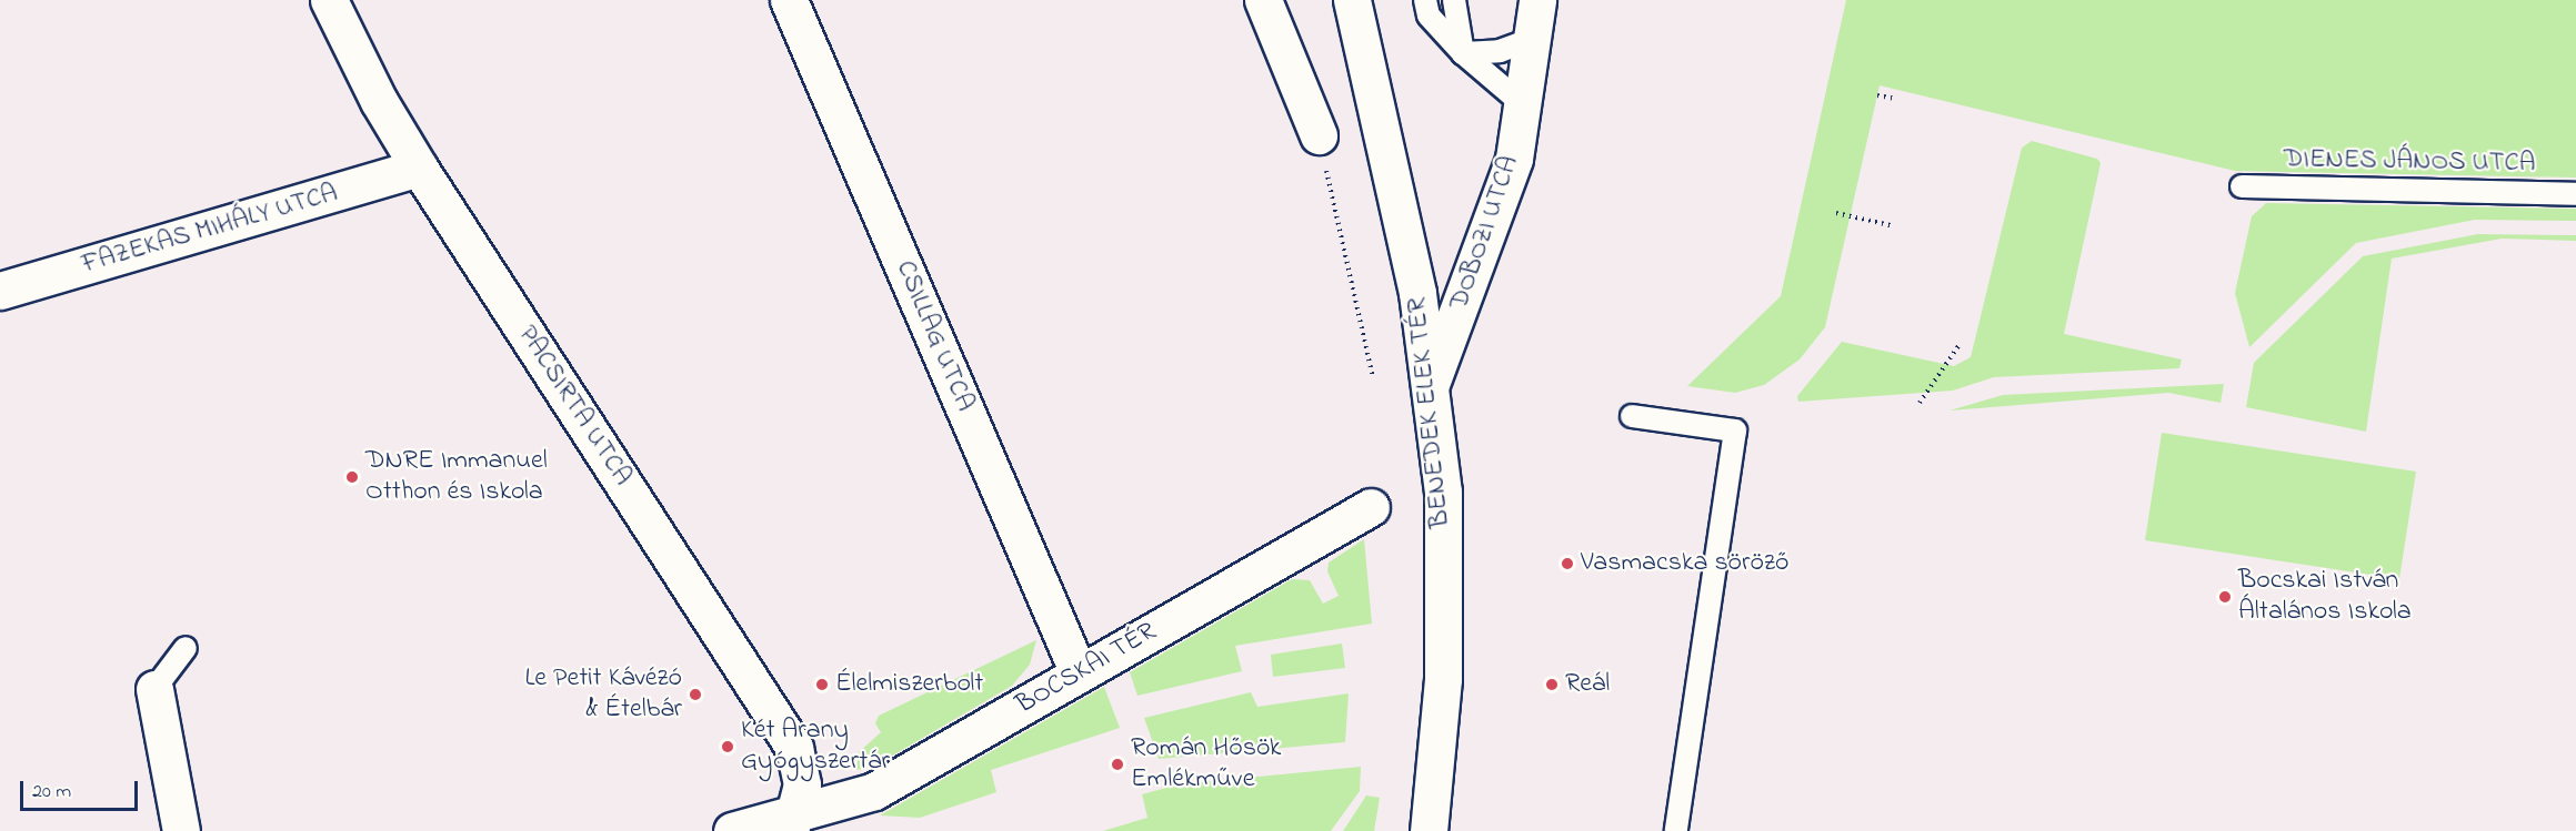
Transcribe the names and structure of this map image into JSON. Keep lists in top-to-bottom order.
{
  "streets": {
    "street": [
      "FAZEKAS MIHÁLY UTCA",
      "DOBOZI UTCA",
      "CSILLAG UTCA",
      "PACSIRTA UTCA",
      "BENEDEK ELEK TÉR",
      "BOCSKAI TÉR"
    ],
    "lane": ["DIENES JÁNOS UTCA"]
  },
  "crossings": [
    ["FAZEKAS MIHÁLY UTCA", "PACSIRTA UTCA"],
    ["DOBOZI UTCA", "BENEDEK ELEK TÉR"],
    ["CSILLAG UTCA", "BOCSKAI TÉR"],
    ["PACSIRTA UTCA", "BOCSKAI TÉR"]
  ],
  "places": [
    "DNRE Immanuel Otthon és Iskola",
    "Vasmacska söröző",
    "Bocskai István Általános Iskola",
    "Élelmiszerbolt",
    "Reál",
    "Le Petit Kávézó & Ételbár",
    "Két Arany Gyógyszertár",
    "Román Hősök Emlékműve"
  ],
  "scale_bar": "20 m"
}
